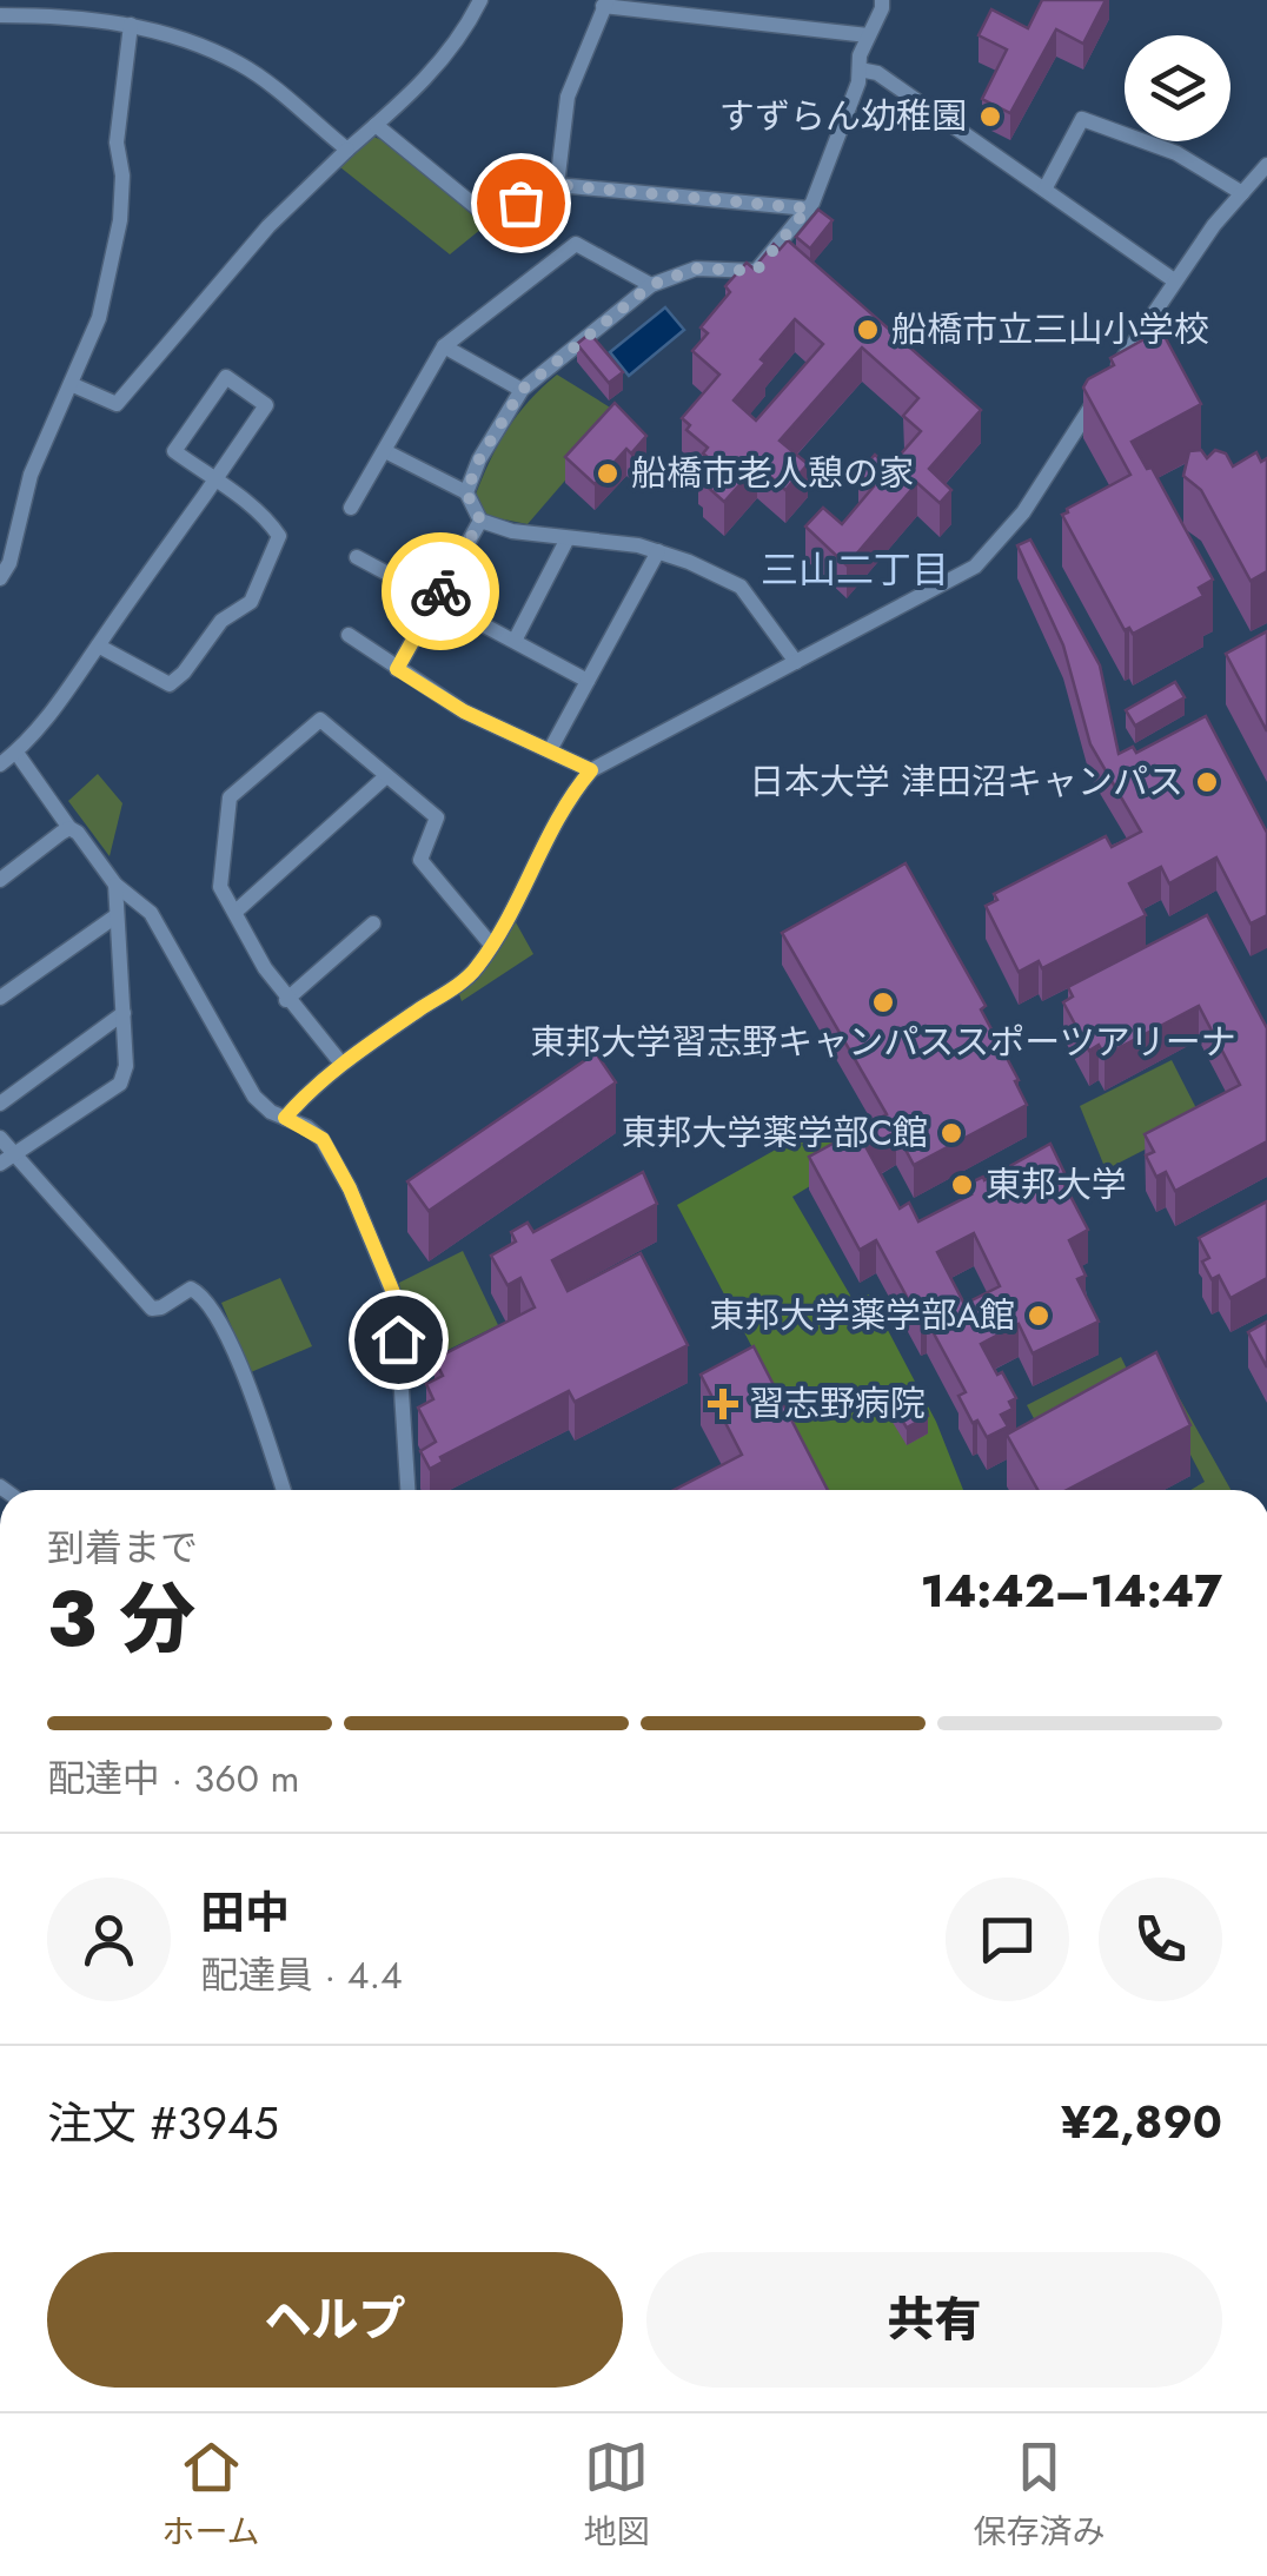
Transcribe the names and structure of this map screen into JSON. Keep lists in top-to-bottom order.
{
  "districts": ["三山二丁目"],
  "places": {
    "other": [
      "すずらん幼稚園",
      "船橋市立三山小学校",
      "船橋市老人憩の家",
      "日本大学 津田沼キャンパス",
      "東邦大学習志野キャンパススポーツアリーナ",
      "東邦大学薬学部C館",
      "東邦大学",
      "東邦大学薬学部A館"
    ],
    "health": ["習志野病院"]
  },
  "page": {
    "heading": ["3 分", "到着まで", "14:42–14:47"],
    "panel": [
      "田中",
      "配達員 · 4.4",
      "注文 #3945",
      "¥2,890"
    ],
    "bar": "配達中 · 360 m",
    "buttons": ["ヘルプ", "共有"],
    "tabs": ["ホーム", "地図", "保存済み"]
  }
}
